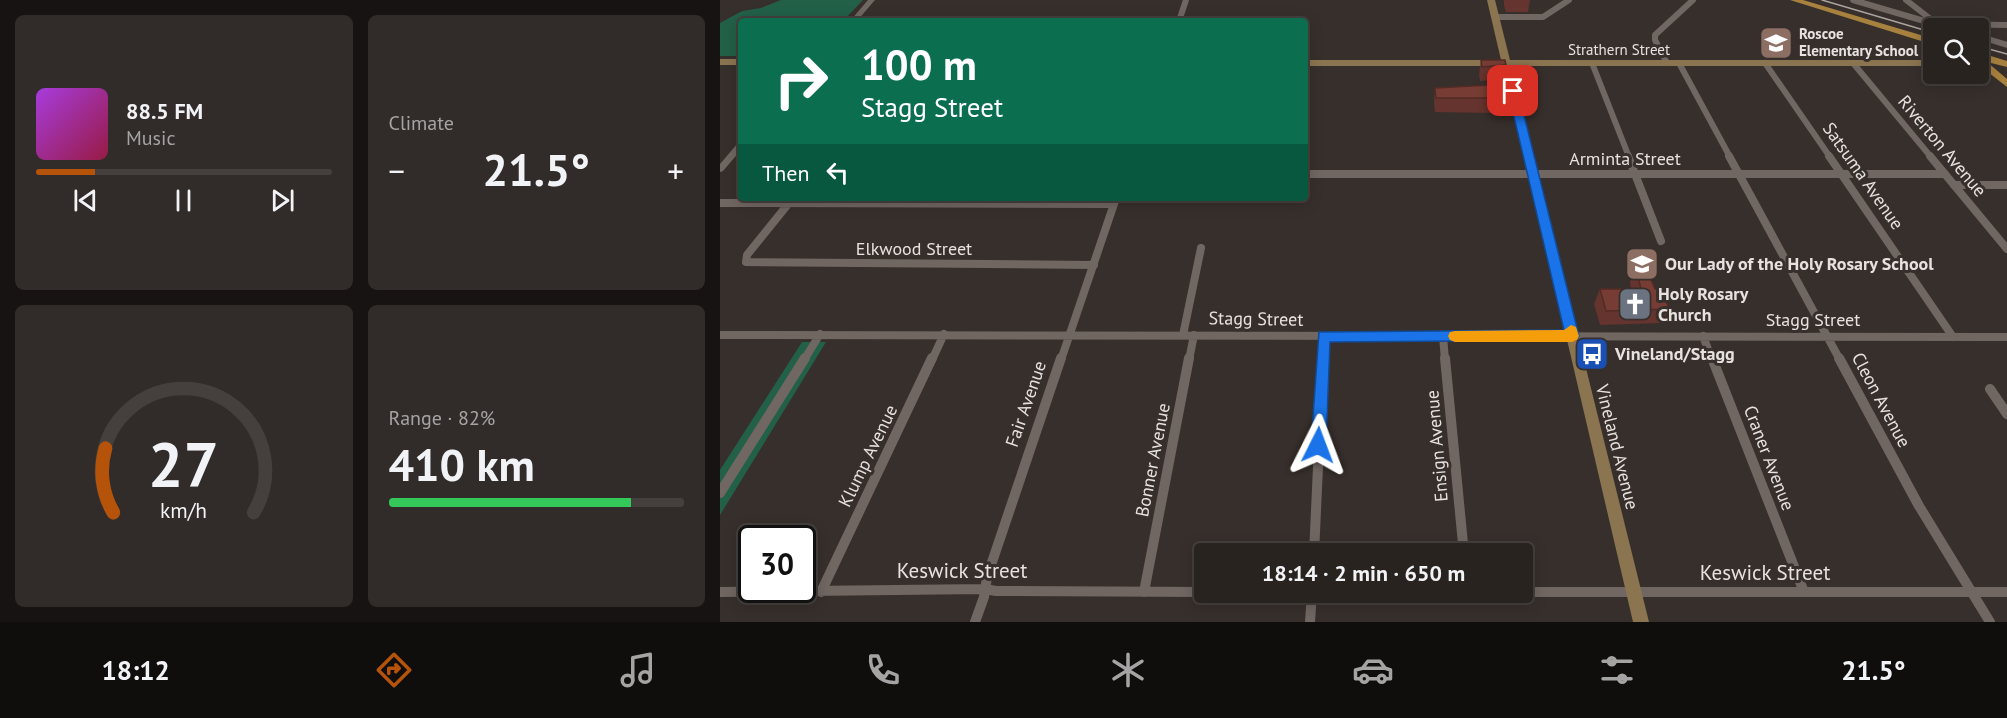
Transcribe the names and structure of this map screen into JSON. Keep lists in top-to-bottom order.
{
  "streets": {
    "main road": ["Strathern Street", "Vineland Avenue"],
    "street": [
      "Riverton Avenue",
      "Arminta Street",
      "Satsuma Avenue",
      "Elkwood Street",
      "Stagg Street",
      "Cleon Avenue",
      "Fair Avenue",
      "Ensign Avenue",
      "Klump Avenue",
      "Craner Avenue",
      "Bonner Avenue",
      "Keswick Street"
    ]
  },
  "crossings": [
    ["Strathern Street", "Riverton Avenue"],
    ["Strathern Street", "Satsuma Avenue"],
    ["Strathern Street", "Cleon Avenue"],
    ["Strathern Street", "Vineland Avenue"],
    ["Riverton Avenue", "Arminta Street"],
    ["Arminta Street", "Satsuma Avenue"],
    ["Arminta Street", "Cleon Avenue"],
    ["Arminta Street", "Vineland Avenue"],
    ["Satsuma Avenue", "Stagg Street"],
    ["Elkwood Street", "Fair Avenue"],
    ["Stagg Street", "Cleon Avenue"],
    ["Stagg Street", "Fair Avenue"],
    ["Stagg Street", "Ensign Avenue"],
    ["Stagg Street", "Vineland Avenue"],
    ["Stagg Street", "Klump Avenue"],
    ["Stagg Street", "Craner Avenue"],
    ["Stagg Street", "Bonner Avenue"],
    ["Cleon Avenue", "Keswick Street"],
    ["Fair Avenue", "Keswick Street"],
    ["Vineland Avenue", "Keswick Street"],
    ["Klump Avenue", "Keswick Street"],
    ["Craner Avenue", "Keswick Street"],
    ["Bonner Avenue", "Keswick Street"]
  ],
  "places": {
    "school or university": ["Roscoe Elementary School", "Our Lady of the Holy Rosary School"],
    "church": ["Holy Rosary Church"],
    "bus stop": ["Vineland/Stagg"]
  },
  "page": {
    "tile": [
      "Climate",
      ["Range · 82%", "410 km"]
    ],
    "turn": ["100 m", "Stagg Street"],
    "song": ["88.5 FM", "Music"],
    "then": "Then",
    "heat": ["−", "21.5°", "+"],
    "limit": "30",
    "trip": "18:14 · 2 min · 650 m",
    "tabs": ["18:12", "21.5°"],
    "gauge": ["27", "km/h"]
  }
}
